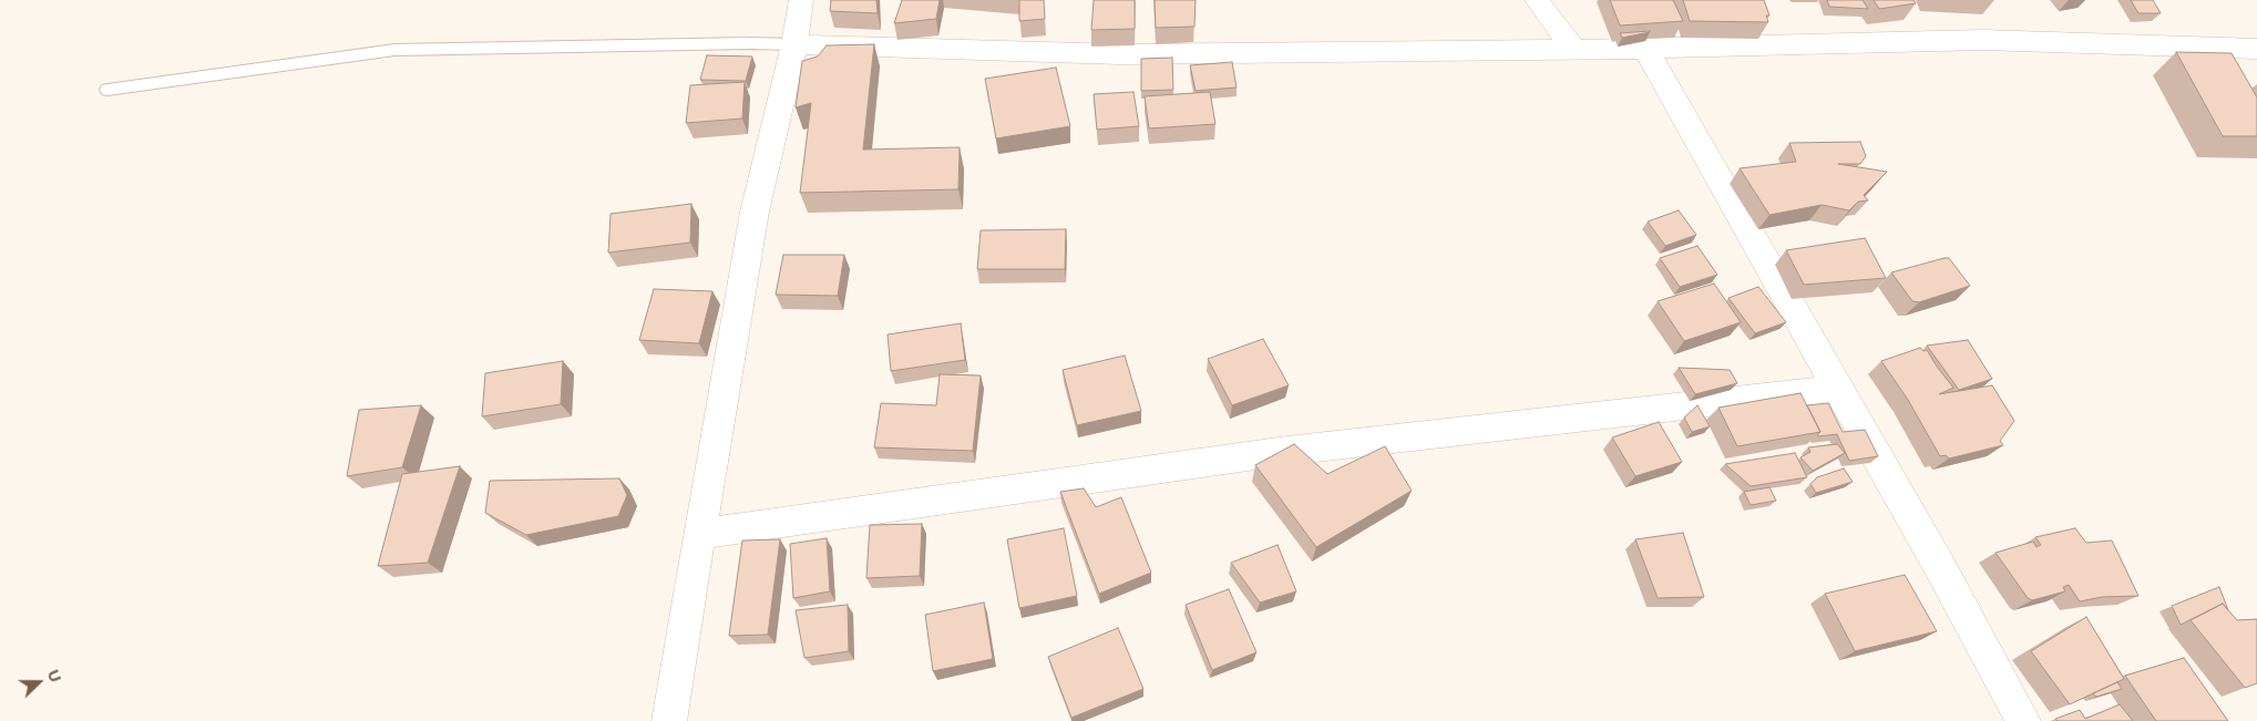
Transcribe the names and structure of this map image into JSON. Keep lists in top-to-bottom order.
{
  "north": "right"
}
